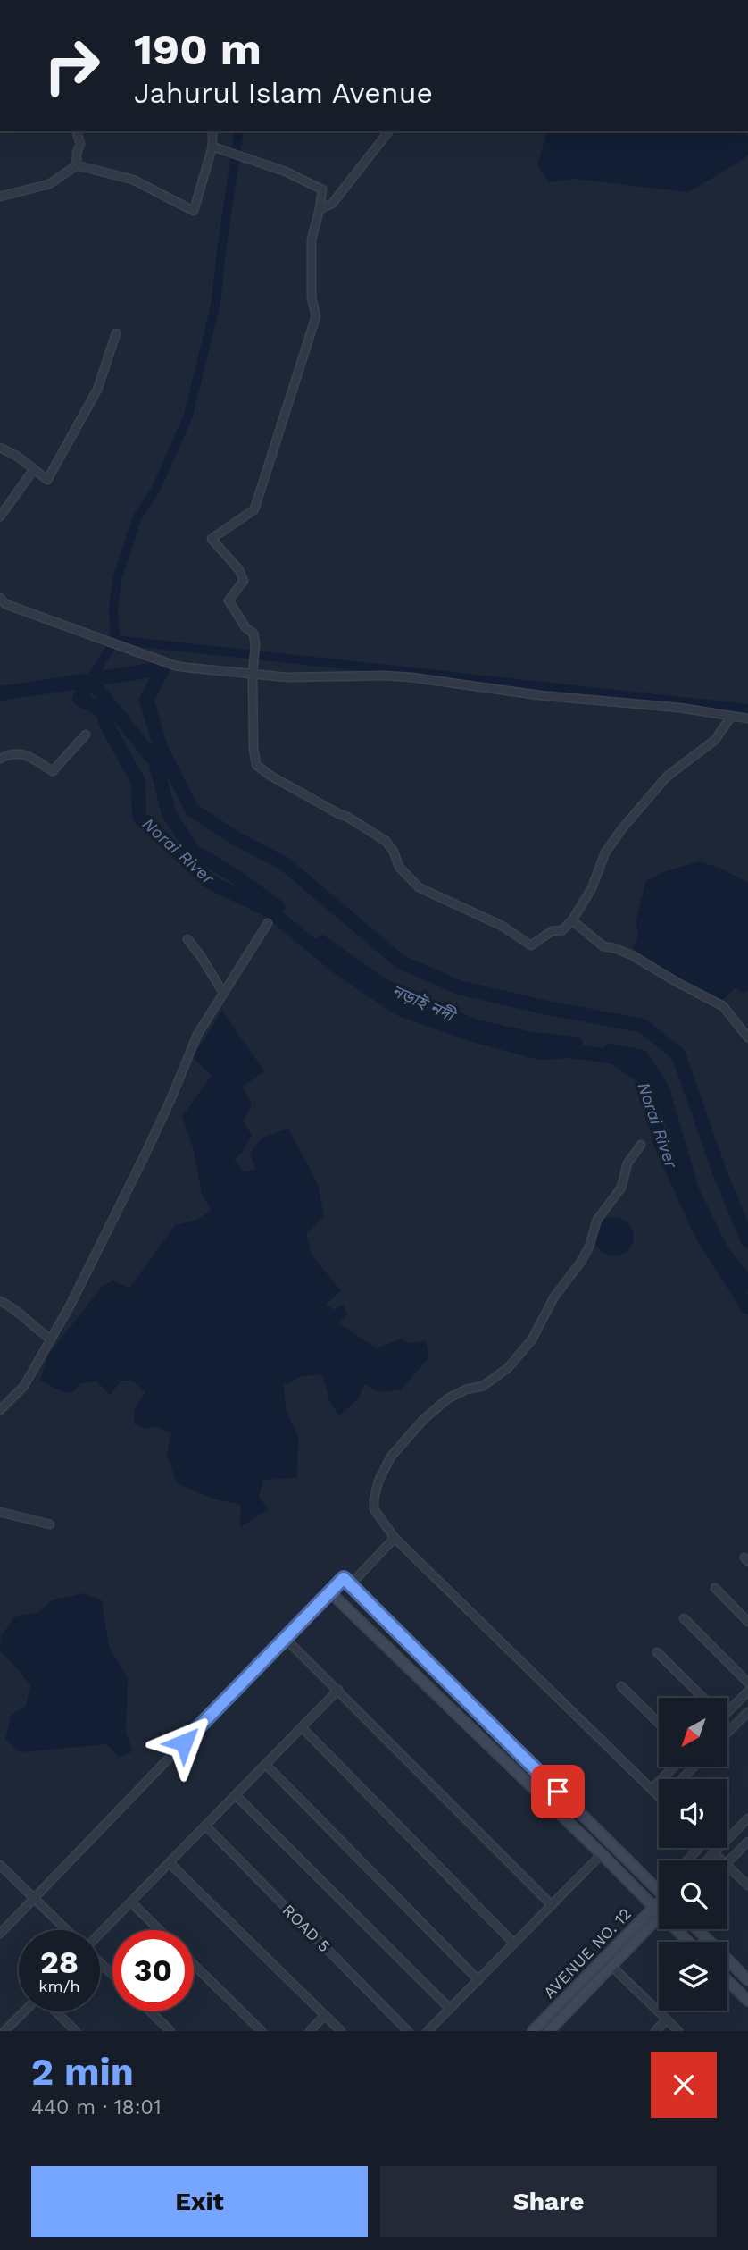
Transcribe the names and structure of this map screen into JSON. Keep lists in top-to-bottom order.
{
  "streets": {
    "street": ["ROAD 5", "AVENUE NO. 12"]
  },
  "water": ["Norai River", "নড়াই নদী"],
  "north": "bottom left",
  "page": {
    "turn": ["190 m", "Jahurul Islam Avenue"],
    "speed": "28 km/h",
    "limit": "30",
    "heading": ["2 min", "440 m · 18:01"],
    "buttons": ["Exit", "Share"]
  }
}
